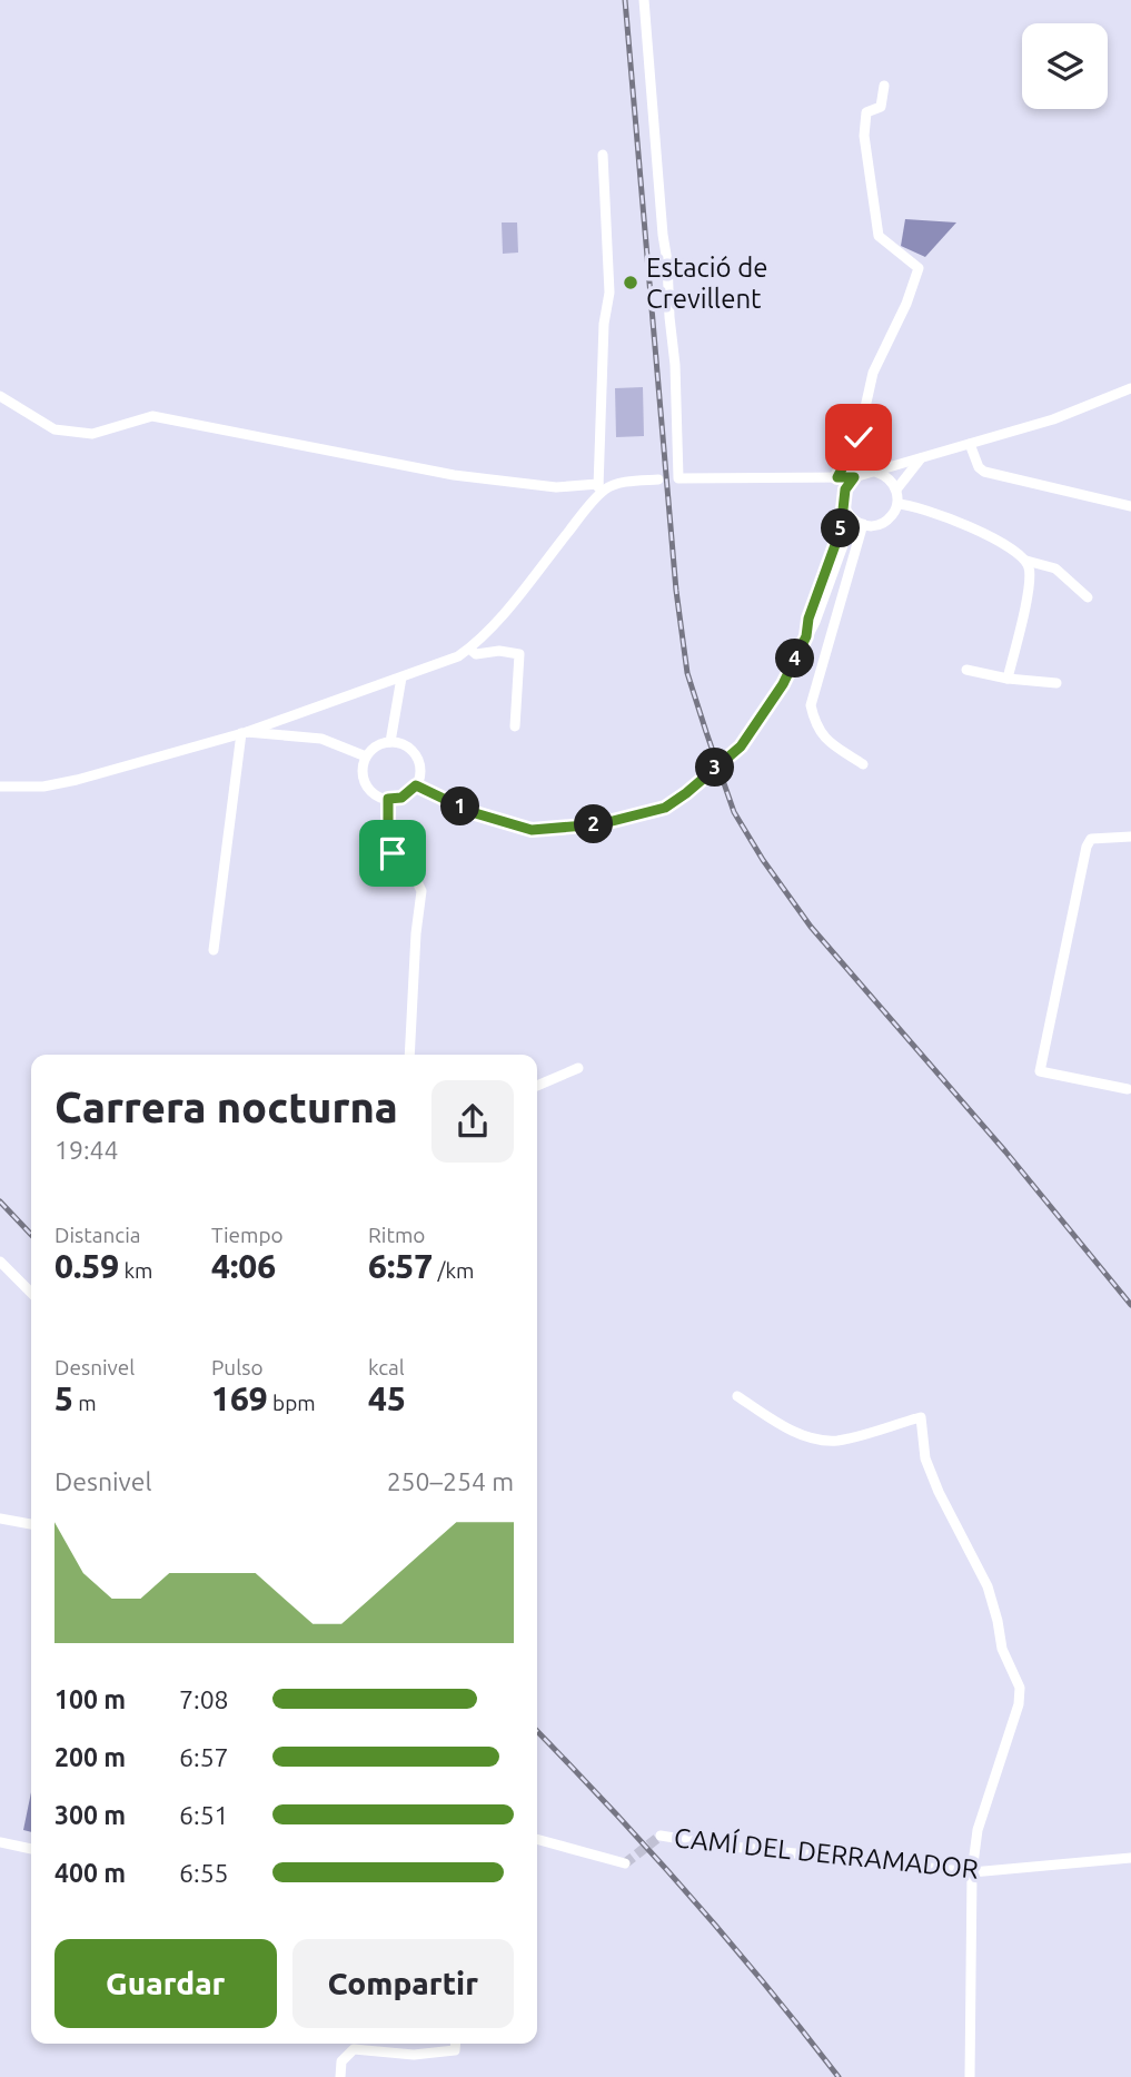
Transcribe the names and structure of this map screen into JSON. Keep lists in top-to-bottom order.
{
  "streets": {
    "street": ["CAMÍ DEL DERRAMADOR"]
  },
  "places": ["Estació de Crevillent"],
  "page": {
    "pins": [
      "5",
      "4",
      "3",
      "1",
      "2"
    ],
    "heading": ["Carrera nocturna", "19:44"],
    "stats": [
      ["Distancia", "0.59 km"],
      ["Tiempo", "4:06"],
      ["Ritmo", "6:57 /km"],
      ["Desnivel", "5 m"],
      ["Pulso", "169 bpm"],
      ["kcal", "45"]
    ],
    "chart": ["Desnivel", "250–254 m"],
    "list": [
      {
        "name": "100 m",
        "note": "7:08"
      },
      {
        "name": "200 m",
        "note": "6:57"
      },
      {
        "name": "300 m",
        "note": "6:51"
      },
      {
        "name": "400 m",
        "note": "6:55"
      }
    ],
    "buttons": ["Guardar", "Compartir"]
  }
}
